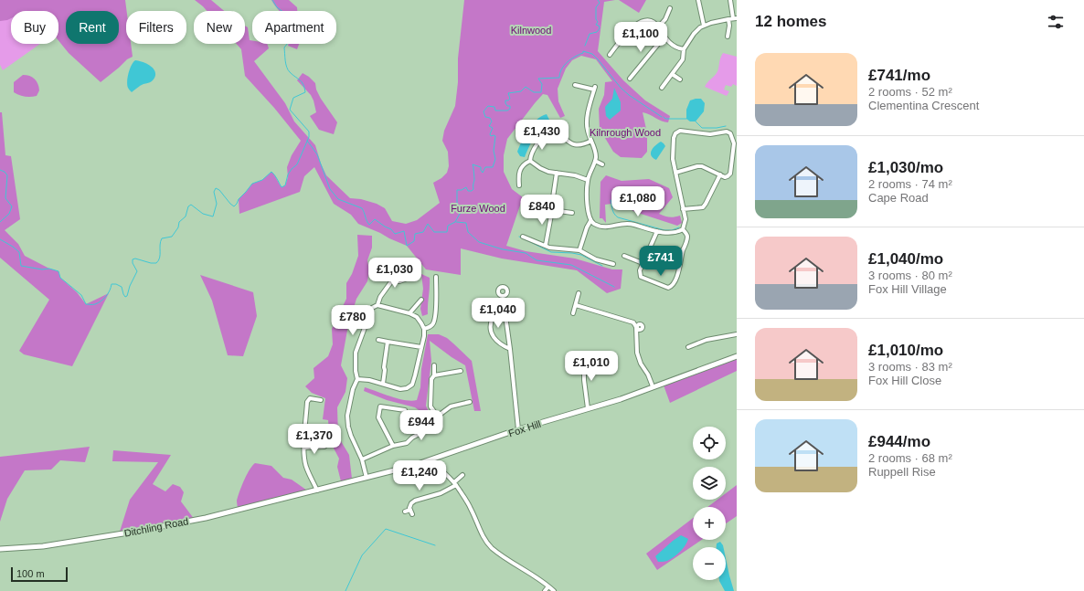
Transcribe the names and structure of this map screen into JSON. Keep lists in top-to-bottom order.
{
  "streets": {
    "main road": ["Fox Hill", "Ditchling Road"]
  },
  "crossings": [
    ["Fox Hill", "Ditchling Road"]
  ],
  "parks": ["Kilnwood", "Kilnrough Wood", "Furze Wood"],
  "scale_bar": "100 m",
  "page": {
    "heading": "12 homes",
    "chip": [
      "Buy",
      "Rent",
      "Filters",
      "New",
      "Apartment"
    ],
    "price": [
      "£1,100",
      "£1,430",
      "£1,080",
      "£840",
      "£741",
      "£1,030",
      "£1,040",
      "£780",
      "£1,010",
      "£944",
      "£1,370",
      "£1,240"
    ],
    "list": [
      {
        "name": "£741/mo",
        "note": "2 rooms · 52 m² · Clementina Crescent"
      },
      {
        "name": "£1,030/mo",
        "note": "2 rooms · 74 m² · Cape Road"
      },
      {
        "name": "£1,040/mo",
        "note": "3 rooms · 80 m² · Fox Hill Village"
      },
      {
        "name": "£1,010/mo",
        "note": "3 rooms · 83 m² · Fox Hill Close"
      },
      {
        "name": "£944/mo",
        "note": "2 rooms · 68 m² · Ruppell Rise"
      }
    ],
    "map_buttons": ["+", "−"],
    "scale": "100 m"
  }
}
